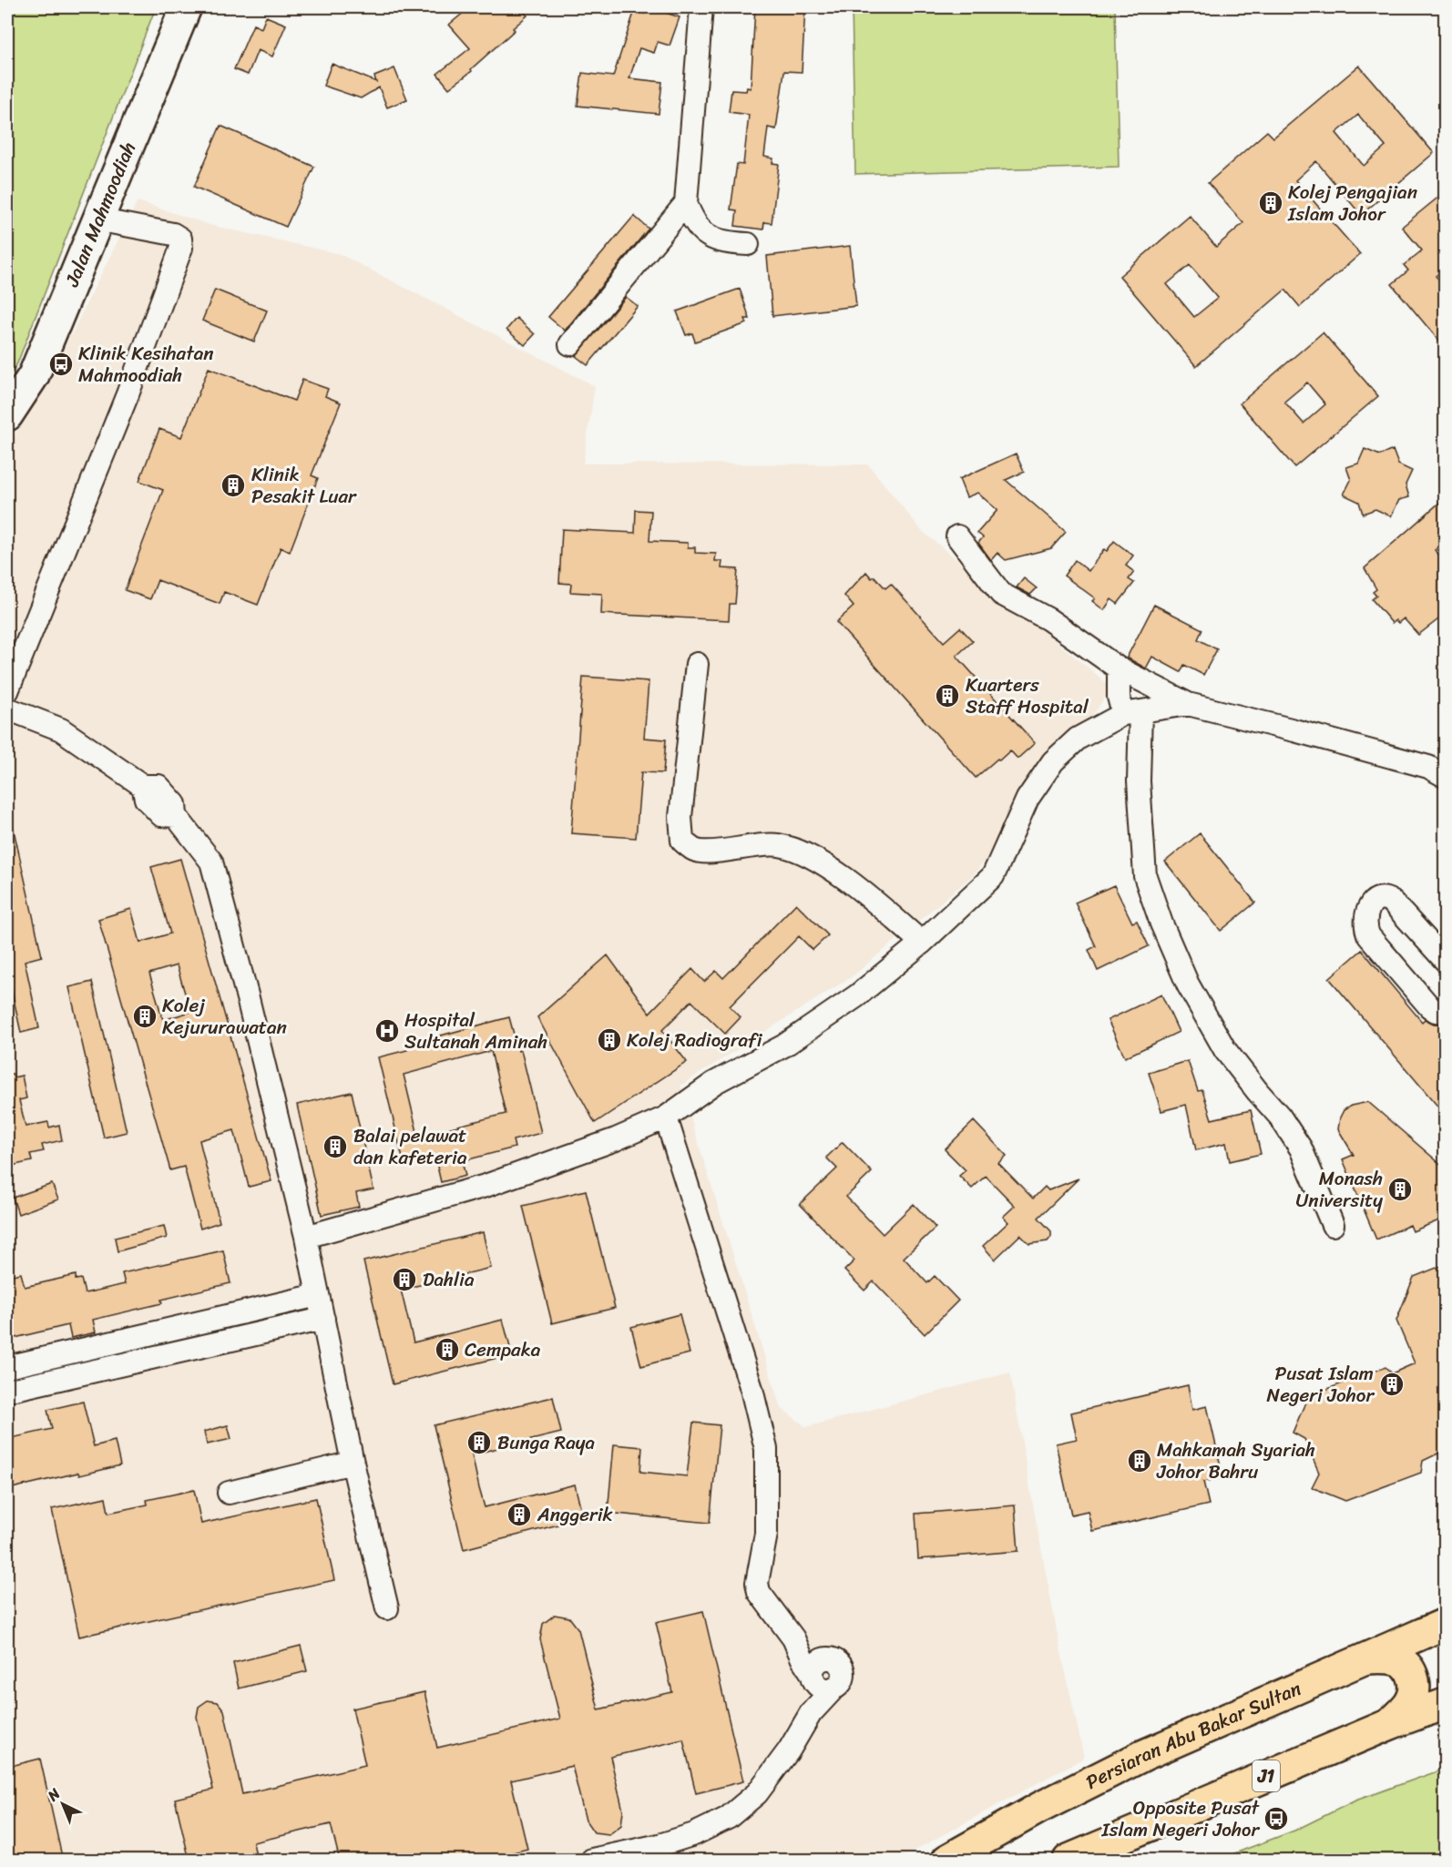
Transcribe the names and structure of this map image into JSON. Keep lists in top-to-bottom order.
{
  "streets": {
    "main road": ["Jalan Mahmoodiah", "Persiaran Abu Bakar Sultan", "J1"]
  },
  "places": {
    "building": [
      "Kolej Pengajian Islam Johor",
      "Klinik Pesakit Luar",
      "Kuarters Staff Hospital",
      "Kolej Kejururawatan",
      "Kolej Radiografi",
      "Balai pelawat dan kafeteria",
      "Monash University",
      "Dahlia",
      "Cempaka",
      "Pusat Islam Negeri Johor",
      "Bunga Raya",
      "Mahkamah Syariah Johor Bahru",
      "Anggerik"
    ],
    "bus stop": ["Klinik Kesihatan Mahmoodiah", "Opposite Pusat Islam Negeri Johor"],
    "hospital": ["Hospital Sultanah Aminah"]
  },
  "north": "top left"
}
